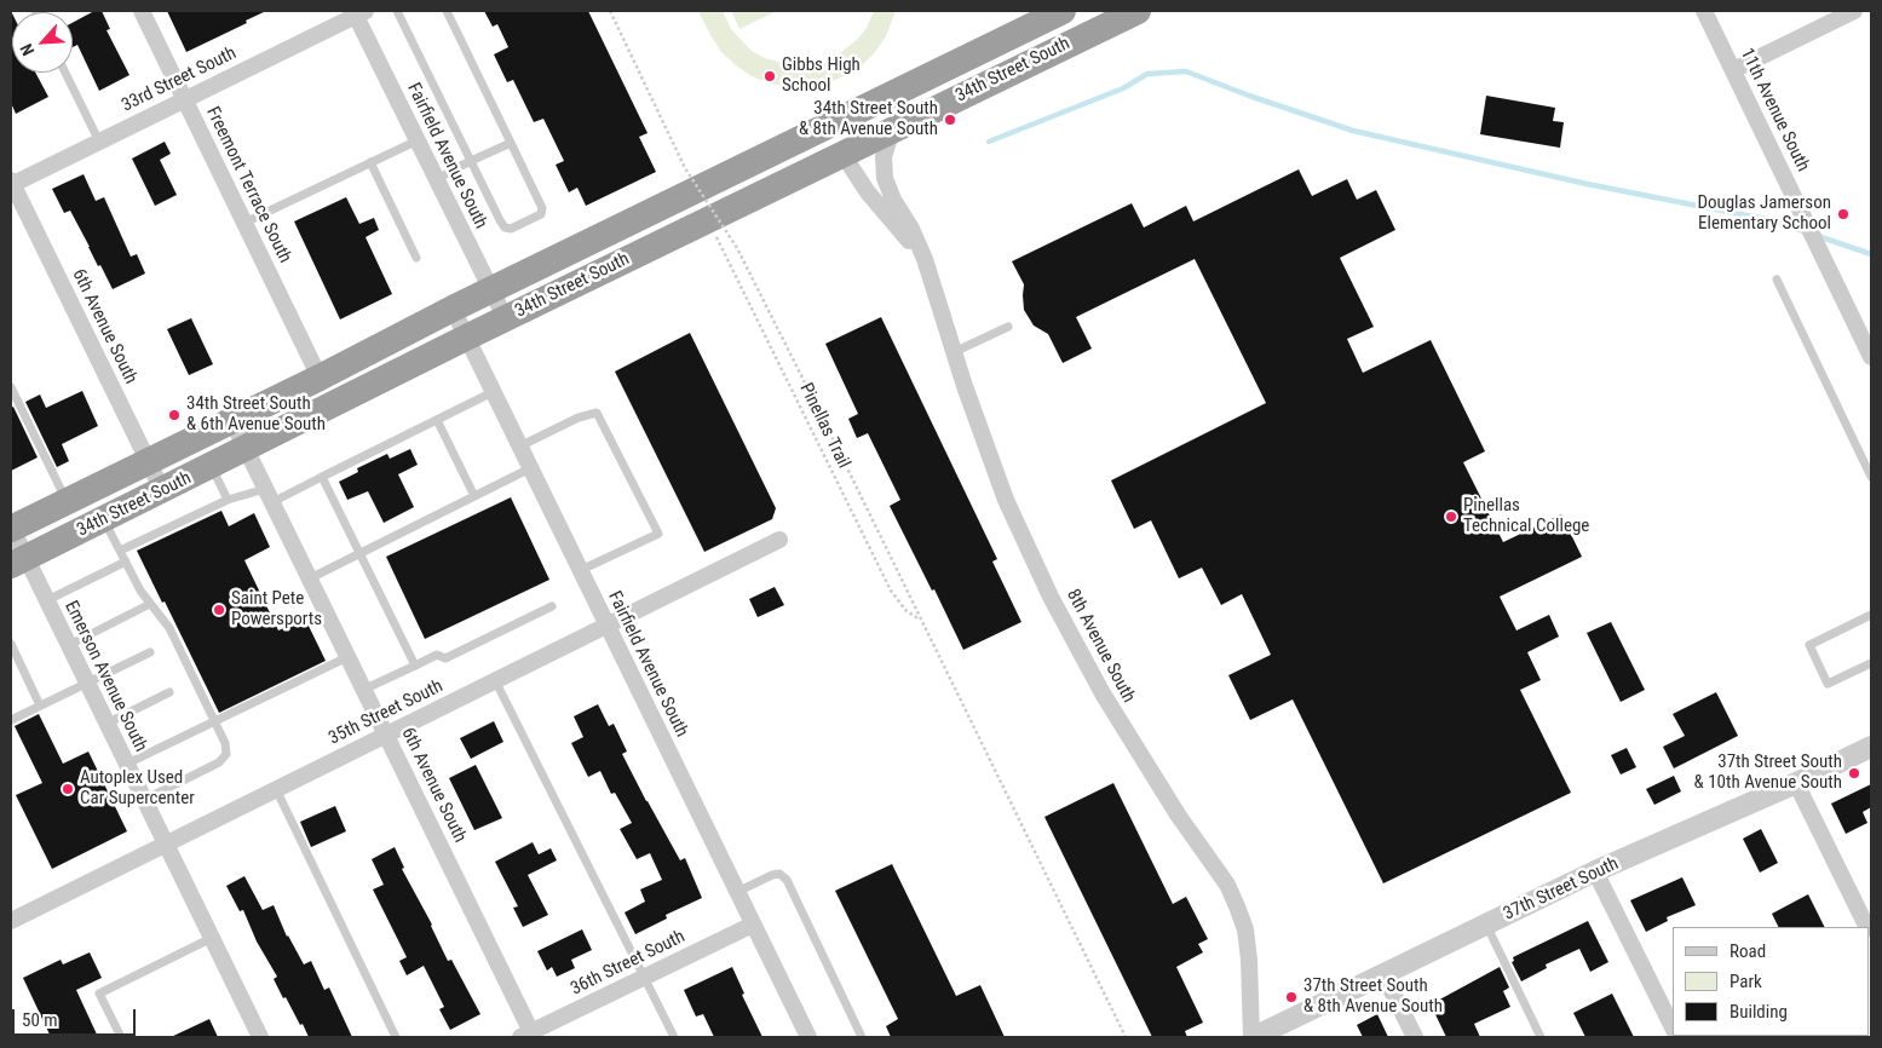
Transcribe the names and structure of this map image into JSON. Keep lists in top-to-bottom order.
{
  "streets": {
    "highway": ["34th Street South"],
    "street": [
      "33rd Street South",
      "11th Avenue South",
      "Fairfield Avenue South",
      "Freemont Terrace South",
      "6th Avenue South",
      "8th Avenue South",
      "Emerson Avenue South",
      "35th Street South",
      "37th Street South",
      "36th Street South"
    ],
    "path": ["Pinellas Trail"]
  },
  "crossings": [
    ["34th Street South", "Fairfield Avenue South"],
    ["34th Street South", "Freemont Terrace South"],
    ["34th Street South", "6th Avenue South"],
    ["34th Street South", "8th Avenue South"],
    ["34th Street South", "Emerson Avenue South"],
    ["33rd Street South", "Fairfield Avenue South"],
    ["33rd Street South", "Freemont Terrace South"],
    ["33rd Street South", "6th Avenue South"],
    ["Fairfield Avenue South", "35th Street South"],
    ["Fairfield Avenue South", "36th Street South"],
    ["6th Avenue South", "35th Street South"],
    ["6th Avenue South", "36th Street South"],
    ["8th Avenue South", "37th Street South"],
    ["Emerson Avenue South", "35th Street South"]
  ],
  "places": [
    "Gibbs High School",
    "34th Street South & 8th Avenue South",
    "Douglas Jamerson Elementary School",
    "34th Street South & 6th Avenue South",
    "Pinellas Technical College",
    "Saint Pete Powersports",
    "37th Street South & 10th Avenue South",
    "Autoplex Used Car Supercenter",
    "37th Street South & 8th Avenue South"
  ],
  "legend": ["Road", "Park", "Building"],
  "scale_bar": "50 m",
  "north": "bottom left"
}
